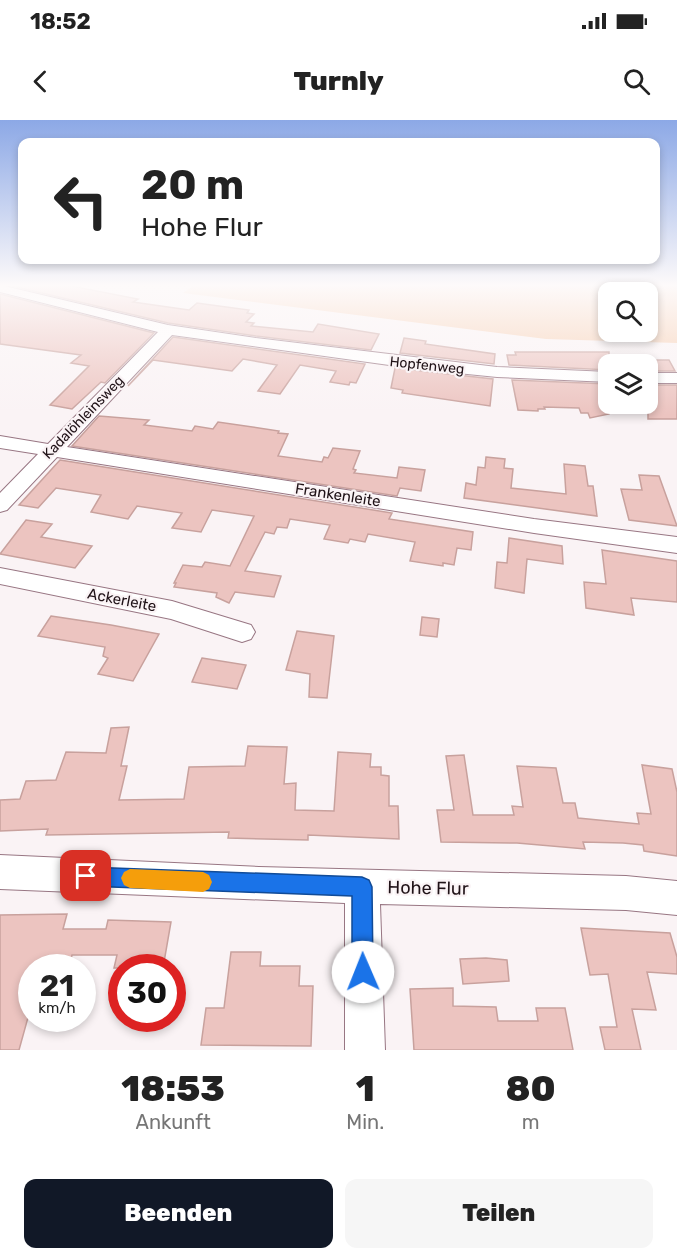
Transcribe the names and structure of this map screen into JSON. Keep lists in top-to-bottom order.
{
  "streets": {
    "street": [
      "Hopfenweg",
      "Kadalöhleinsweg",
      "Frankenleite",
      "Ackerleite",
      "Hohe Flur"
    ]
  },
  "crossings": [
    ["Hopfenweg", "Kadalöhleinsweg"],
    ["Kadalöhleinsweg", "Frankenleite"]
  ],
  "page": {
    "status": "18:52",
    "header": "Turnly",
    "turn": ["20 m", "Hohe Flur"],
    "speed": "21 km/h",
    "limit": "30",
    "eta": [
      "18:53",
      "Ankunft",
      "1",
      "Min.",
      "80",
      "m"
    ],
    "buttons": ["Beenden", "Teilen"]
  }
}
